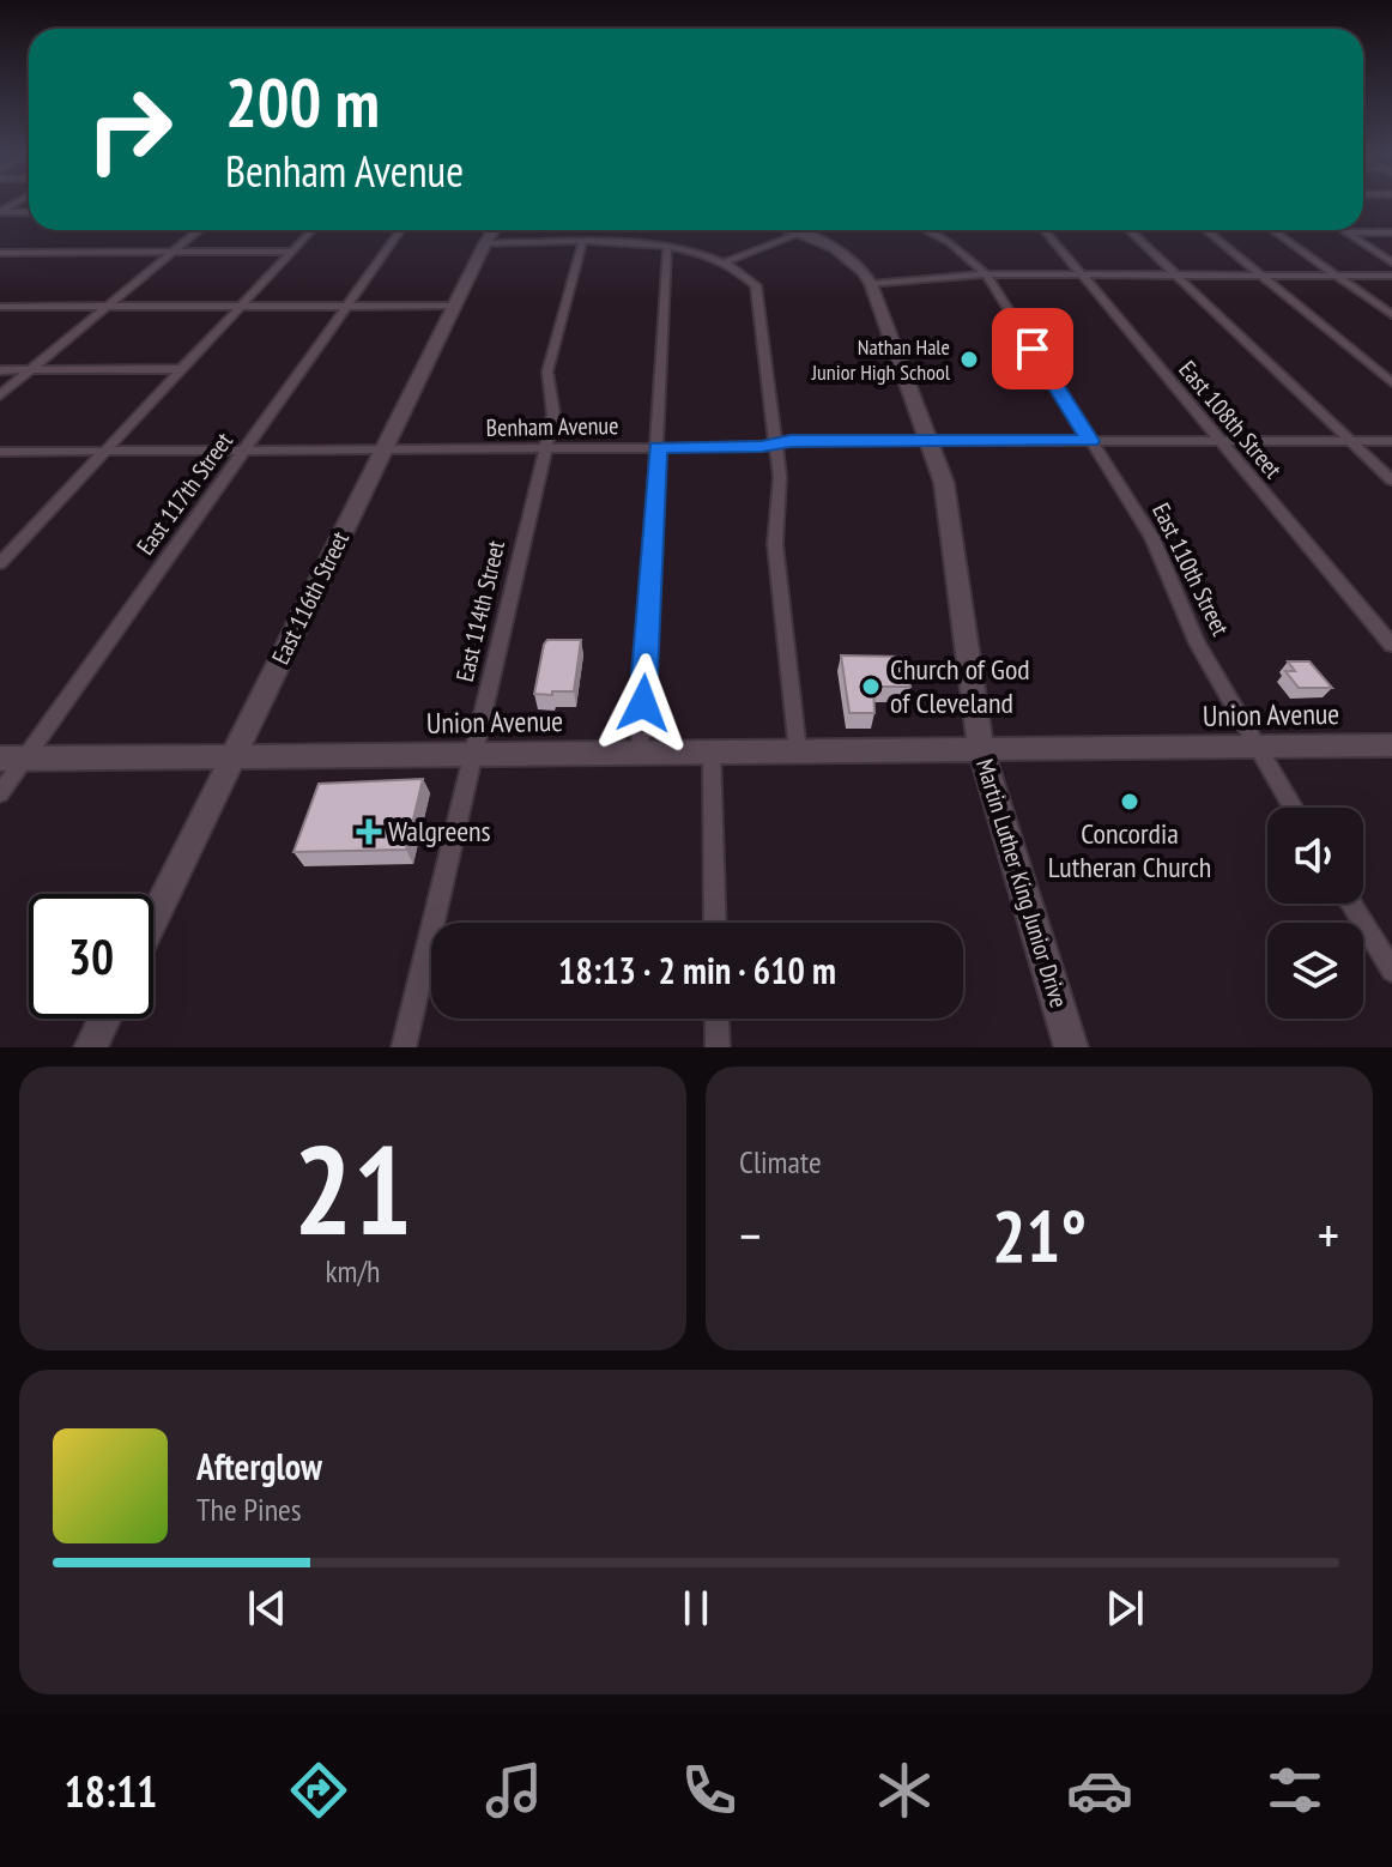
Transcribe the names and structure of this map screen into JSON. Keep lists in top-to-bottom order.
{
  "streets": {
    "main road": ["East 116th Street", "Union Avenue", "Martin Luther King Junior Drive"],
    "street": [
      "East 108th Street",
      "Benham Avenue",
      "East 117th Street",
      "East 110th Street",
      "East 114th Street"
    ]
  },
  "crossings": [
    ["East 108th Street", "Benham Avenue"],
    ["Benham Avenue", "East 117th Street"],
    ["Benham Avenue", "East 110th Street"],
    ["Benham Avenue", "East 116th Street"],
    ["Benham Avenue", "East 114th Street"],
    ["Benham Avenue", "Martin Luther King Junior Drive"],
    ["East 117th Street", "Union Avenue"],
    ["East 110th Street", "Union Avenue"],
    ["East 116th Street", "Union Avenue"],
    ["East 114th Street", "Union Avenue"],
    ["Union Avenue", "Martin Luther King Junior Drive"]
  ],
  "places": {
    "other": ["Nathan Hale Junior High School", "Church of God of Cleveland", "Concordia Lutheran Church"],
    "health": ["Walgreens"]
  },
  "page": {
    "turn": ["200 m", "Benham Avenue"],
    "limit": "30",
    "trip": "18:13 · 2 min · 610 m",
    "tile": [
      ["21", "km/h"],
      "Climate"
    ],
    "heat": ["−", "21°", "+"],
    "song": ["Afterglow", "The Pines"],
    "tabs": "18:11"
  }
}
